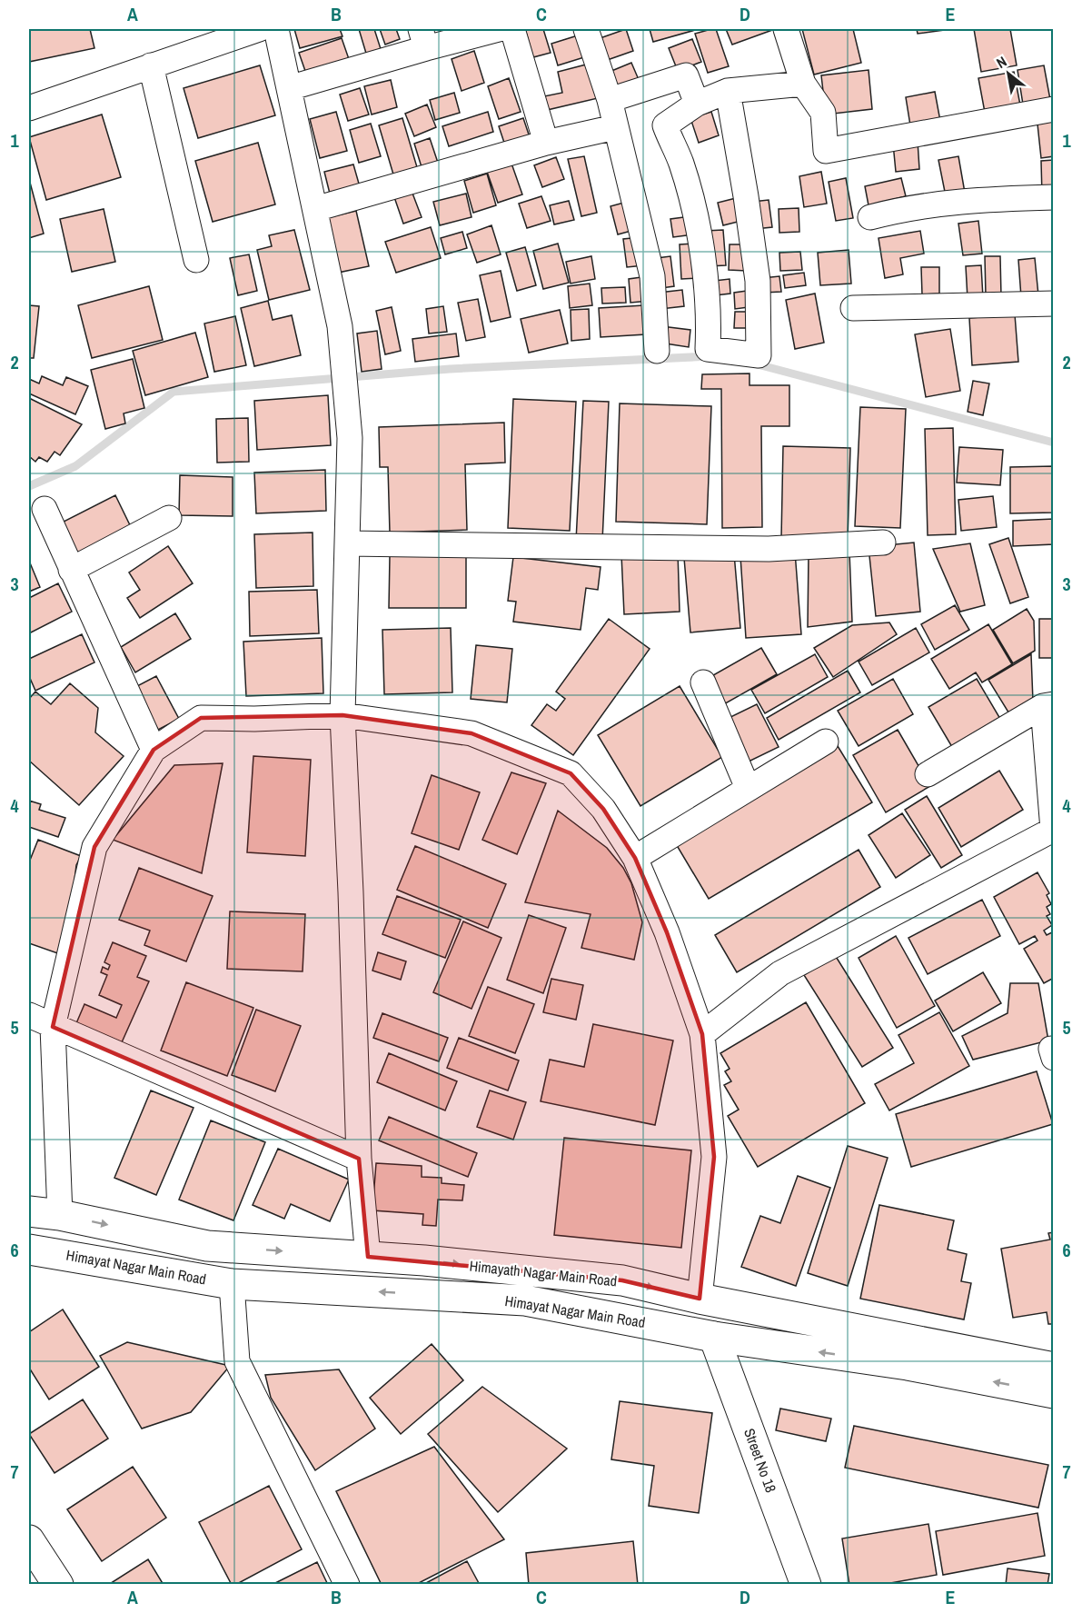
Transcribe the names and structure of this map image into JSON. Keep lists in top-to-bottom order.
{
  "streets": {
    "main road": ["Himayat Nagar Main Road", "Himayath Nagar Main Road", "Street No 18"]
  },
  "crossings": [
    ["Himayat Nagar Main Road", "Street No 18"]
  ],
  "one_way": ["Himayat Nagar Main Road", "Himayath Nagar Main Road"],
  "north": "top left",
  "grid": {
    "columns": [
      "A",
      "B",
      "C",
      "D",
      "E"
    ],
    "rows": [
      "1",
      "2",
      "3",
      "4",
      "5",
      "6",
      "7"
    ]
  }
}
